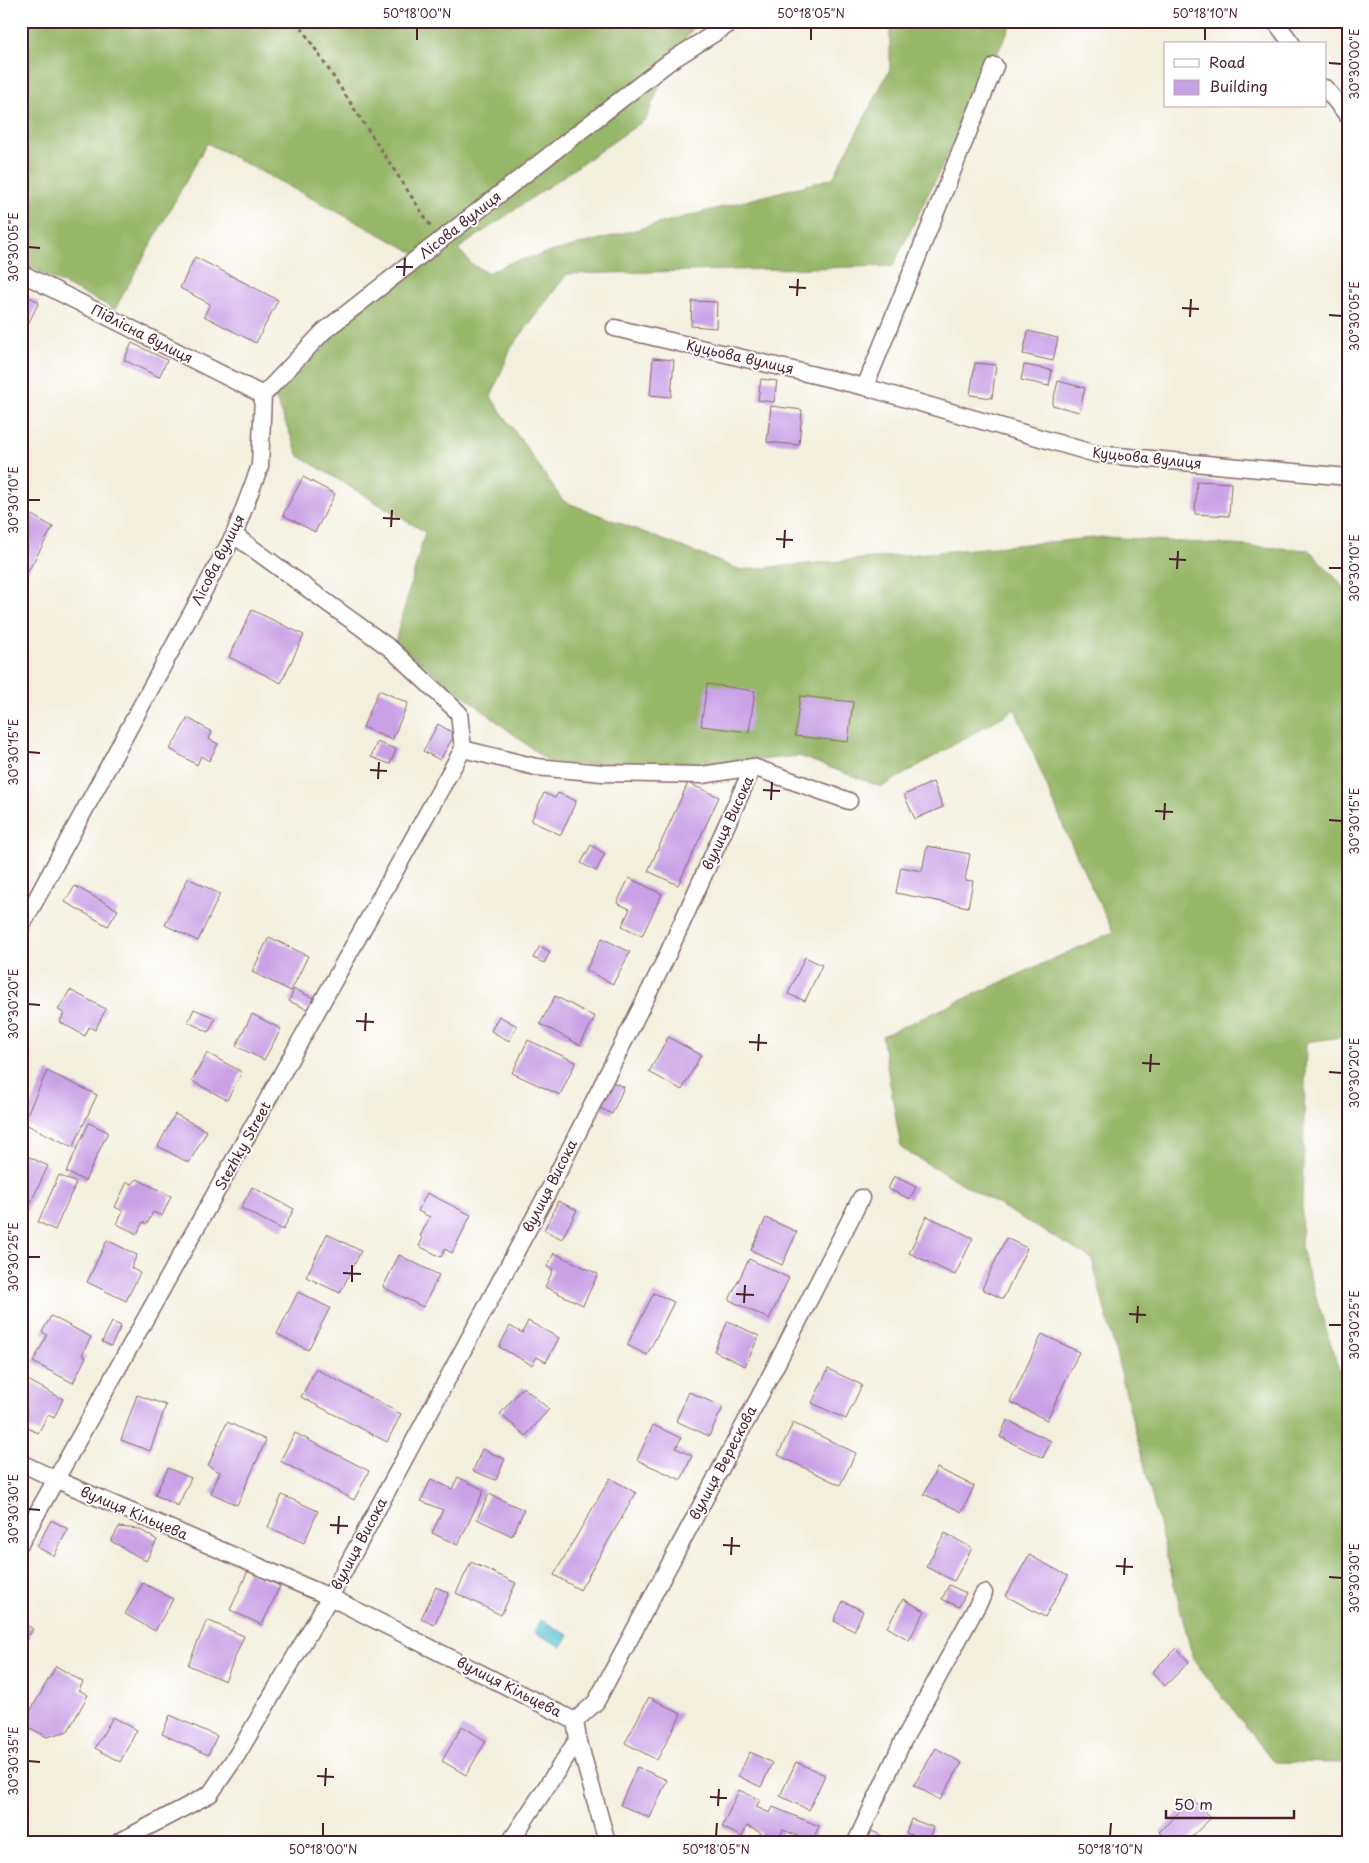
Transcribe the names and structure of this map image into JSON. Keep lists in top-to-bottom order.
{
  "streets": {
    "street": [
      "Лісова вулиця",
      "Підлісна вулиця",
      "Куцьова вулиця",
      "вулиця Висока",
      "Stezhky Street",
      "вулиця Верескова",
      "вулиця Кільцева"
    ]
  },
  "crossings": [
    ["Лісова вулиця", "Підлісна вулиця"],
    ["вулиця Висока", "вулиця Кільцева"],
    ["Stezhky Street", "вулиця Кільцева"],
    ["вулиця Верескова", "вулиця Кільцева"]
  ],
  "legend": ["Road", "Building"],
  "scale_bar": "50 m",
  "coordinates": [
    "50°18'00\"N",
    "50°18'05\"N",
    "50°18'10\"N",
    "30°30'00\"E",
    "30°30'05\"E",
    "30°30'10\"E",
    "30°30'15\"E",
    "30°30'20\"E",
    "30°30'25\"E",
    "30°30'30\"E",
    "30°30'35\"E"
  ]
}
